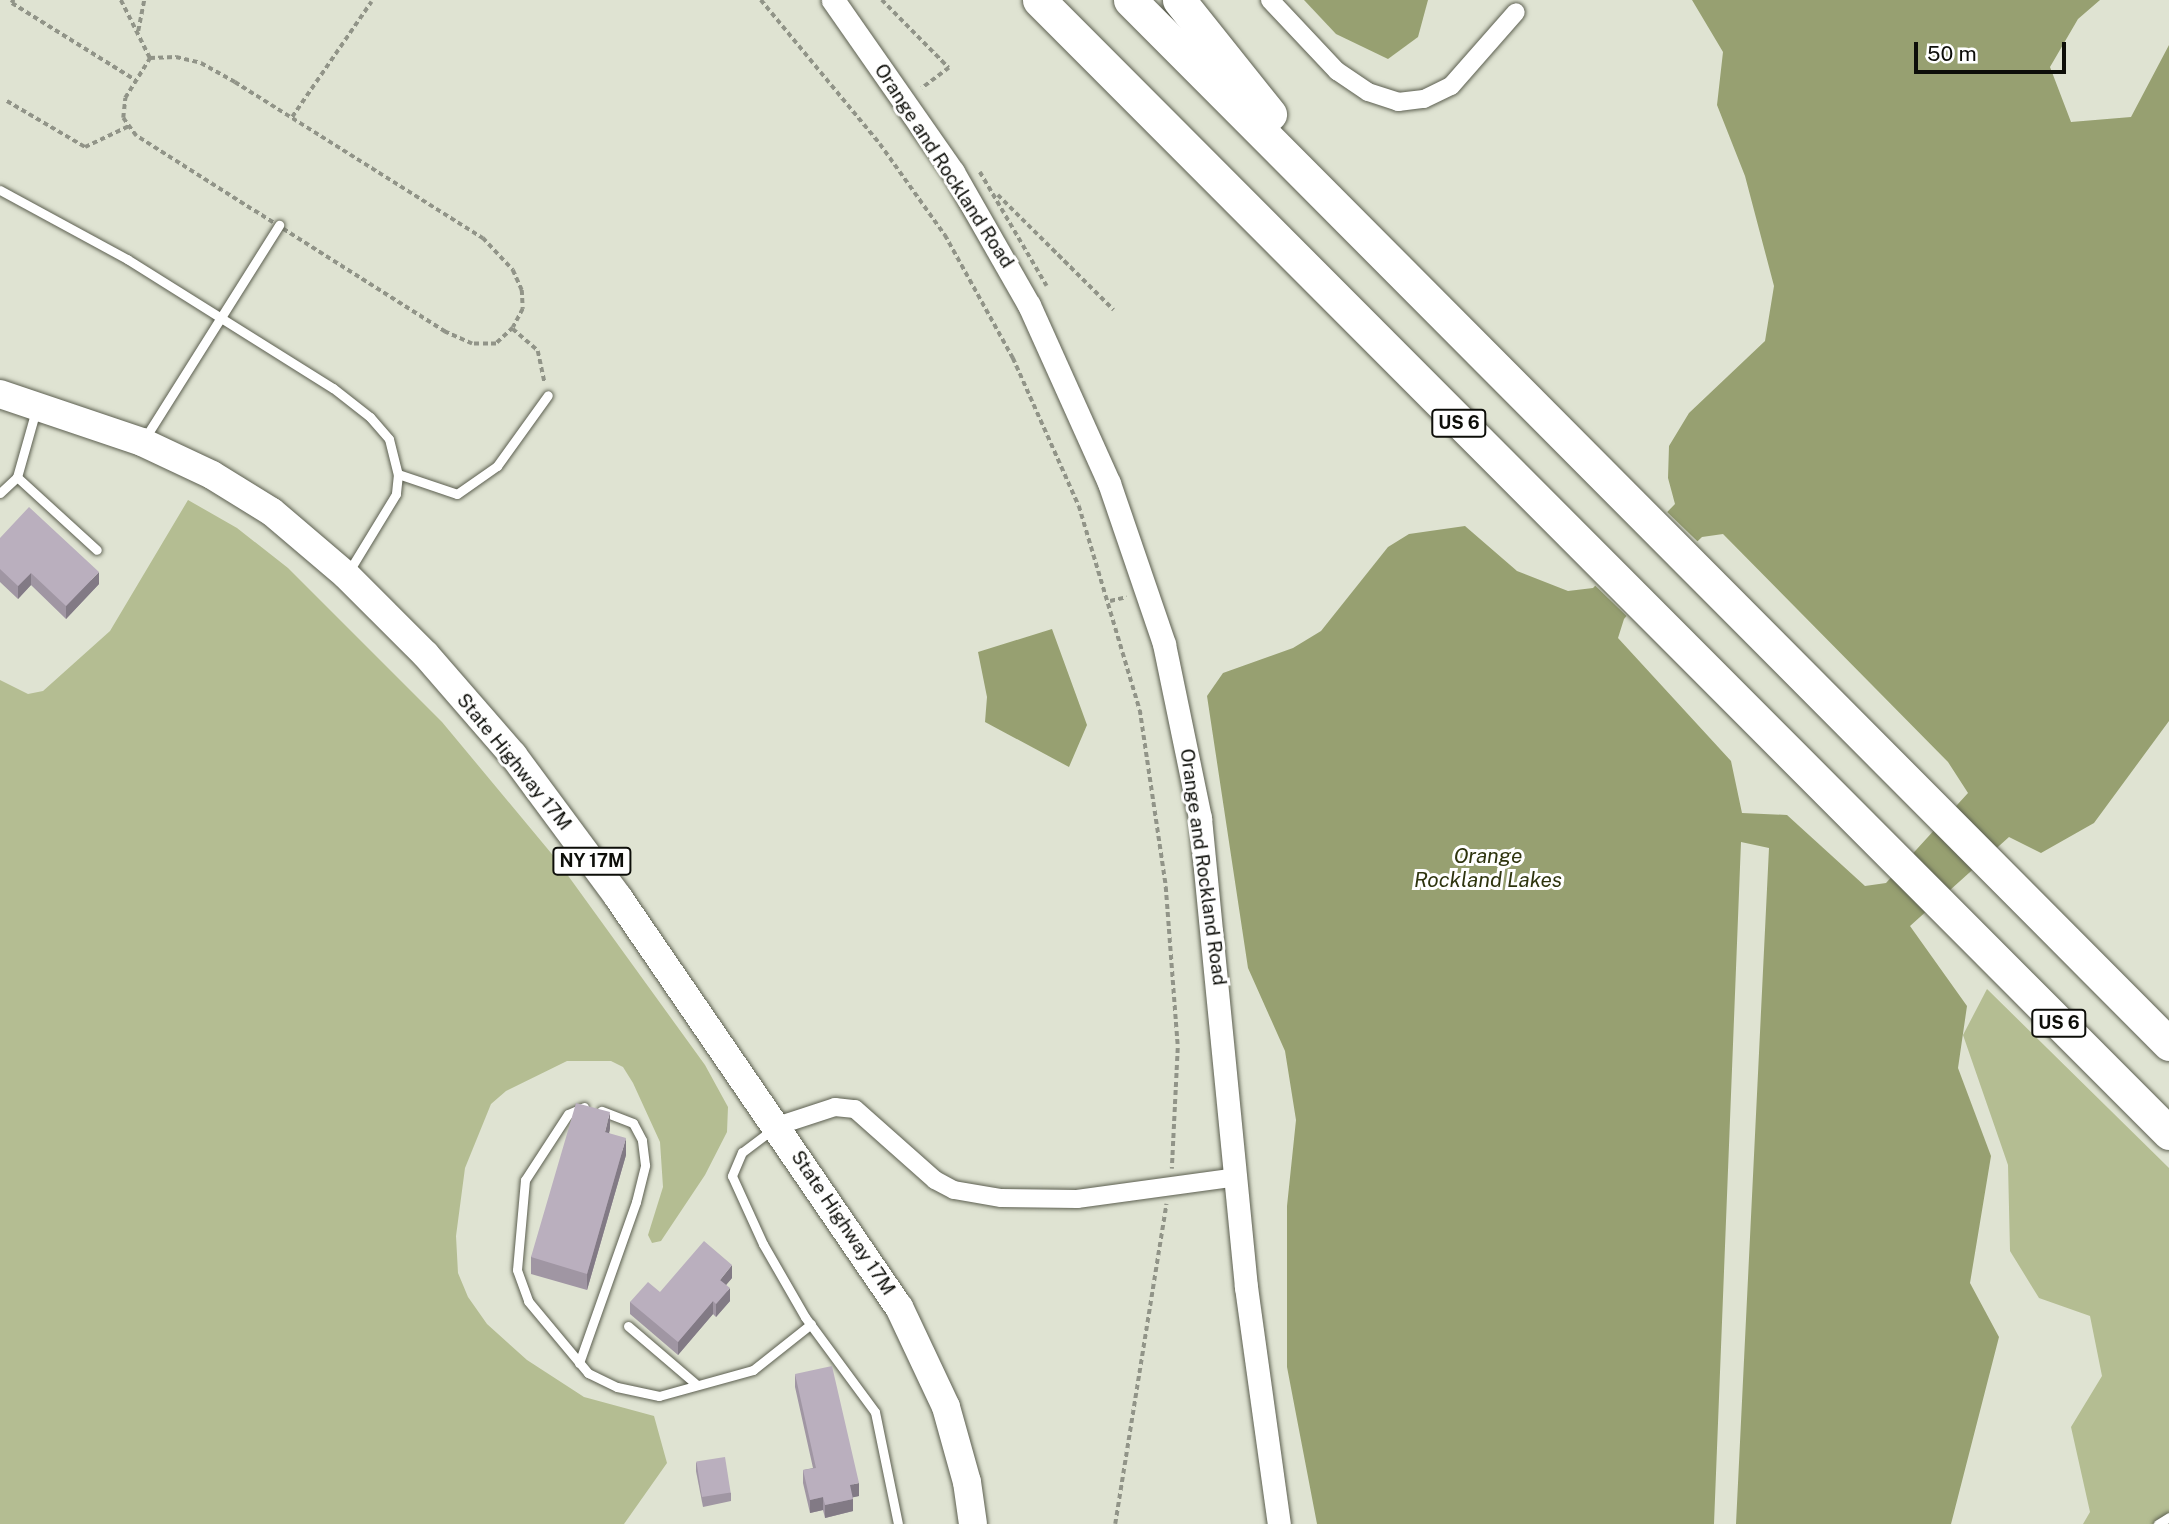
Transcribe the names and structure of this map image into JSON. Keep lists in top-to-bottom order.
{
  "streets": {
    "highway": ["US 6"],
    "main road": ["State Highway 17M", "NY 17M"],
    "street": ["Orange and Rockland Road"]
  },
  "water": ["Orange Rockland Lakes"],
  "scale_bar": "50 m"
}
